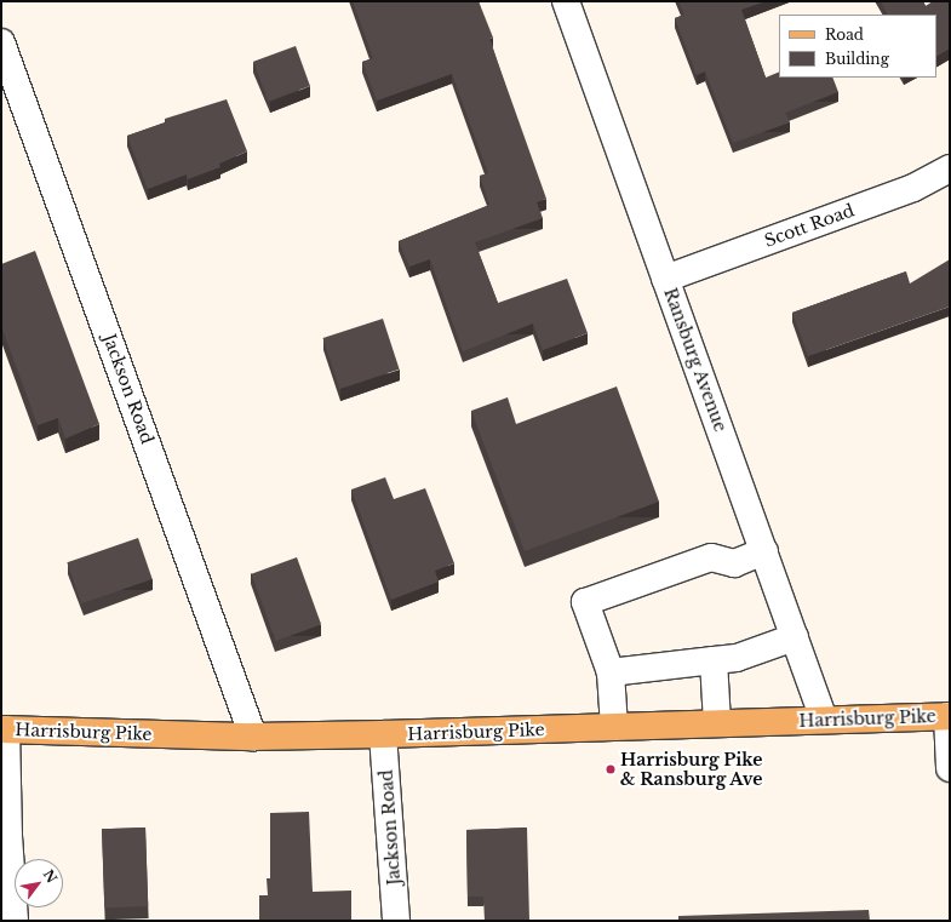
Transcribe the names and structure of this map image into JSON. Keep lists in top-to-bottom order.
{
  "streets": {
    "main road": ["Harrisburg Pike"],
    "street": ["Scott Road", "Ransburg Avenue", "Jackson Road"]
  },
  "crossings": [
    ["Scott Road", "Ransburg Avenue"],
    ["Ransburg Avenue", "Harrisburg Pike"],
    ["Jackson Road", "Harrisburg Pike"]
  ],
  "places": ["Harrisburg Pike & Ransburg Ave"],
  "legend": ["Road", "Building"],
  "north": "top right"
}
